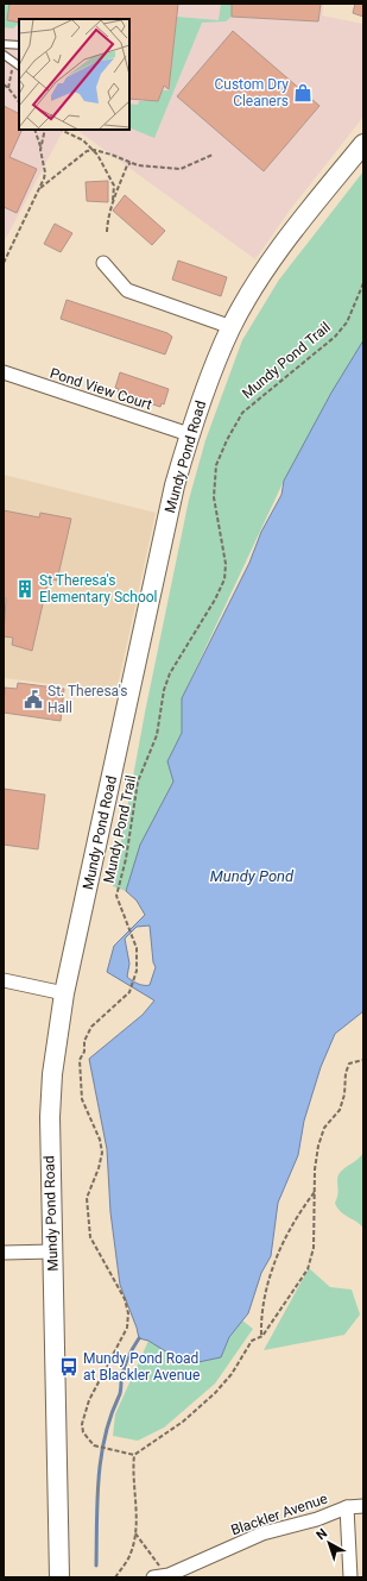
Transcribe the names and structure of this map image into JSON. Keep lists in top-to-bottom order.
{
  "streets": {
    "street": ["Pond View Court", "Mundy Pond Road", "Blackler Avenue"],
    "path": ["Mundy Pond Trail"]
  },
  "crossings": [
    ["Pond View Court", "Mundy Pond Road"]
  ],
  "water": ["Mundy Pond"],
  "places": {
    "shop": ["Custom Dry Cleaners"],
    "building": ["St Theresa's Elementary School"],
    "public building": ["St. Theresa's Hall"],
    "bus stop": ["Mundy Pond Road at Blackler Avenue"]
  },
  "north": "top left"
}
